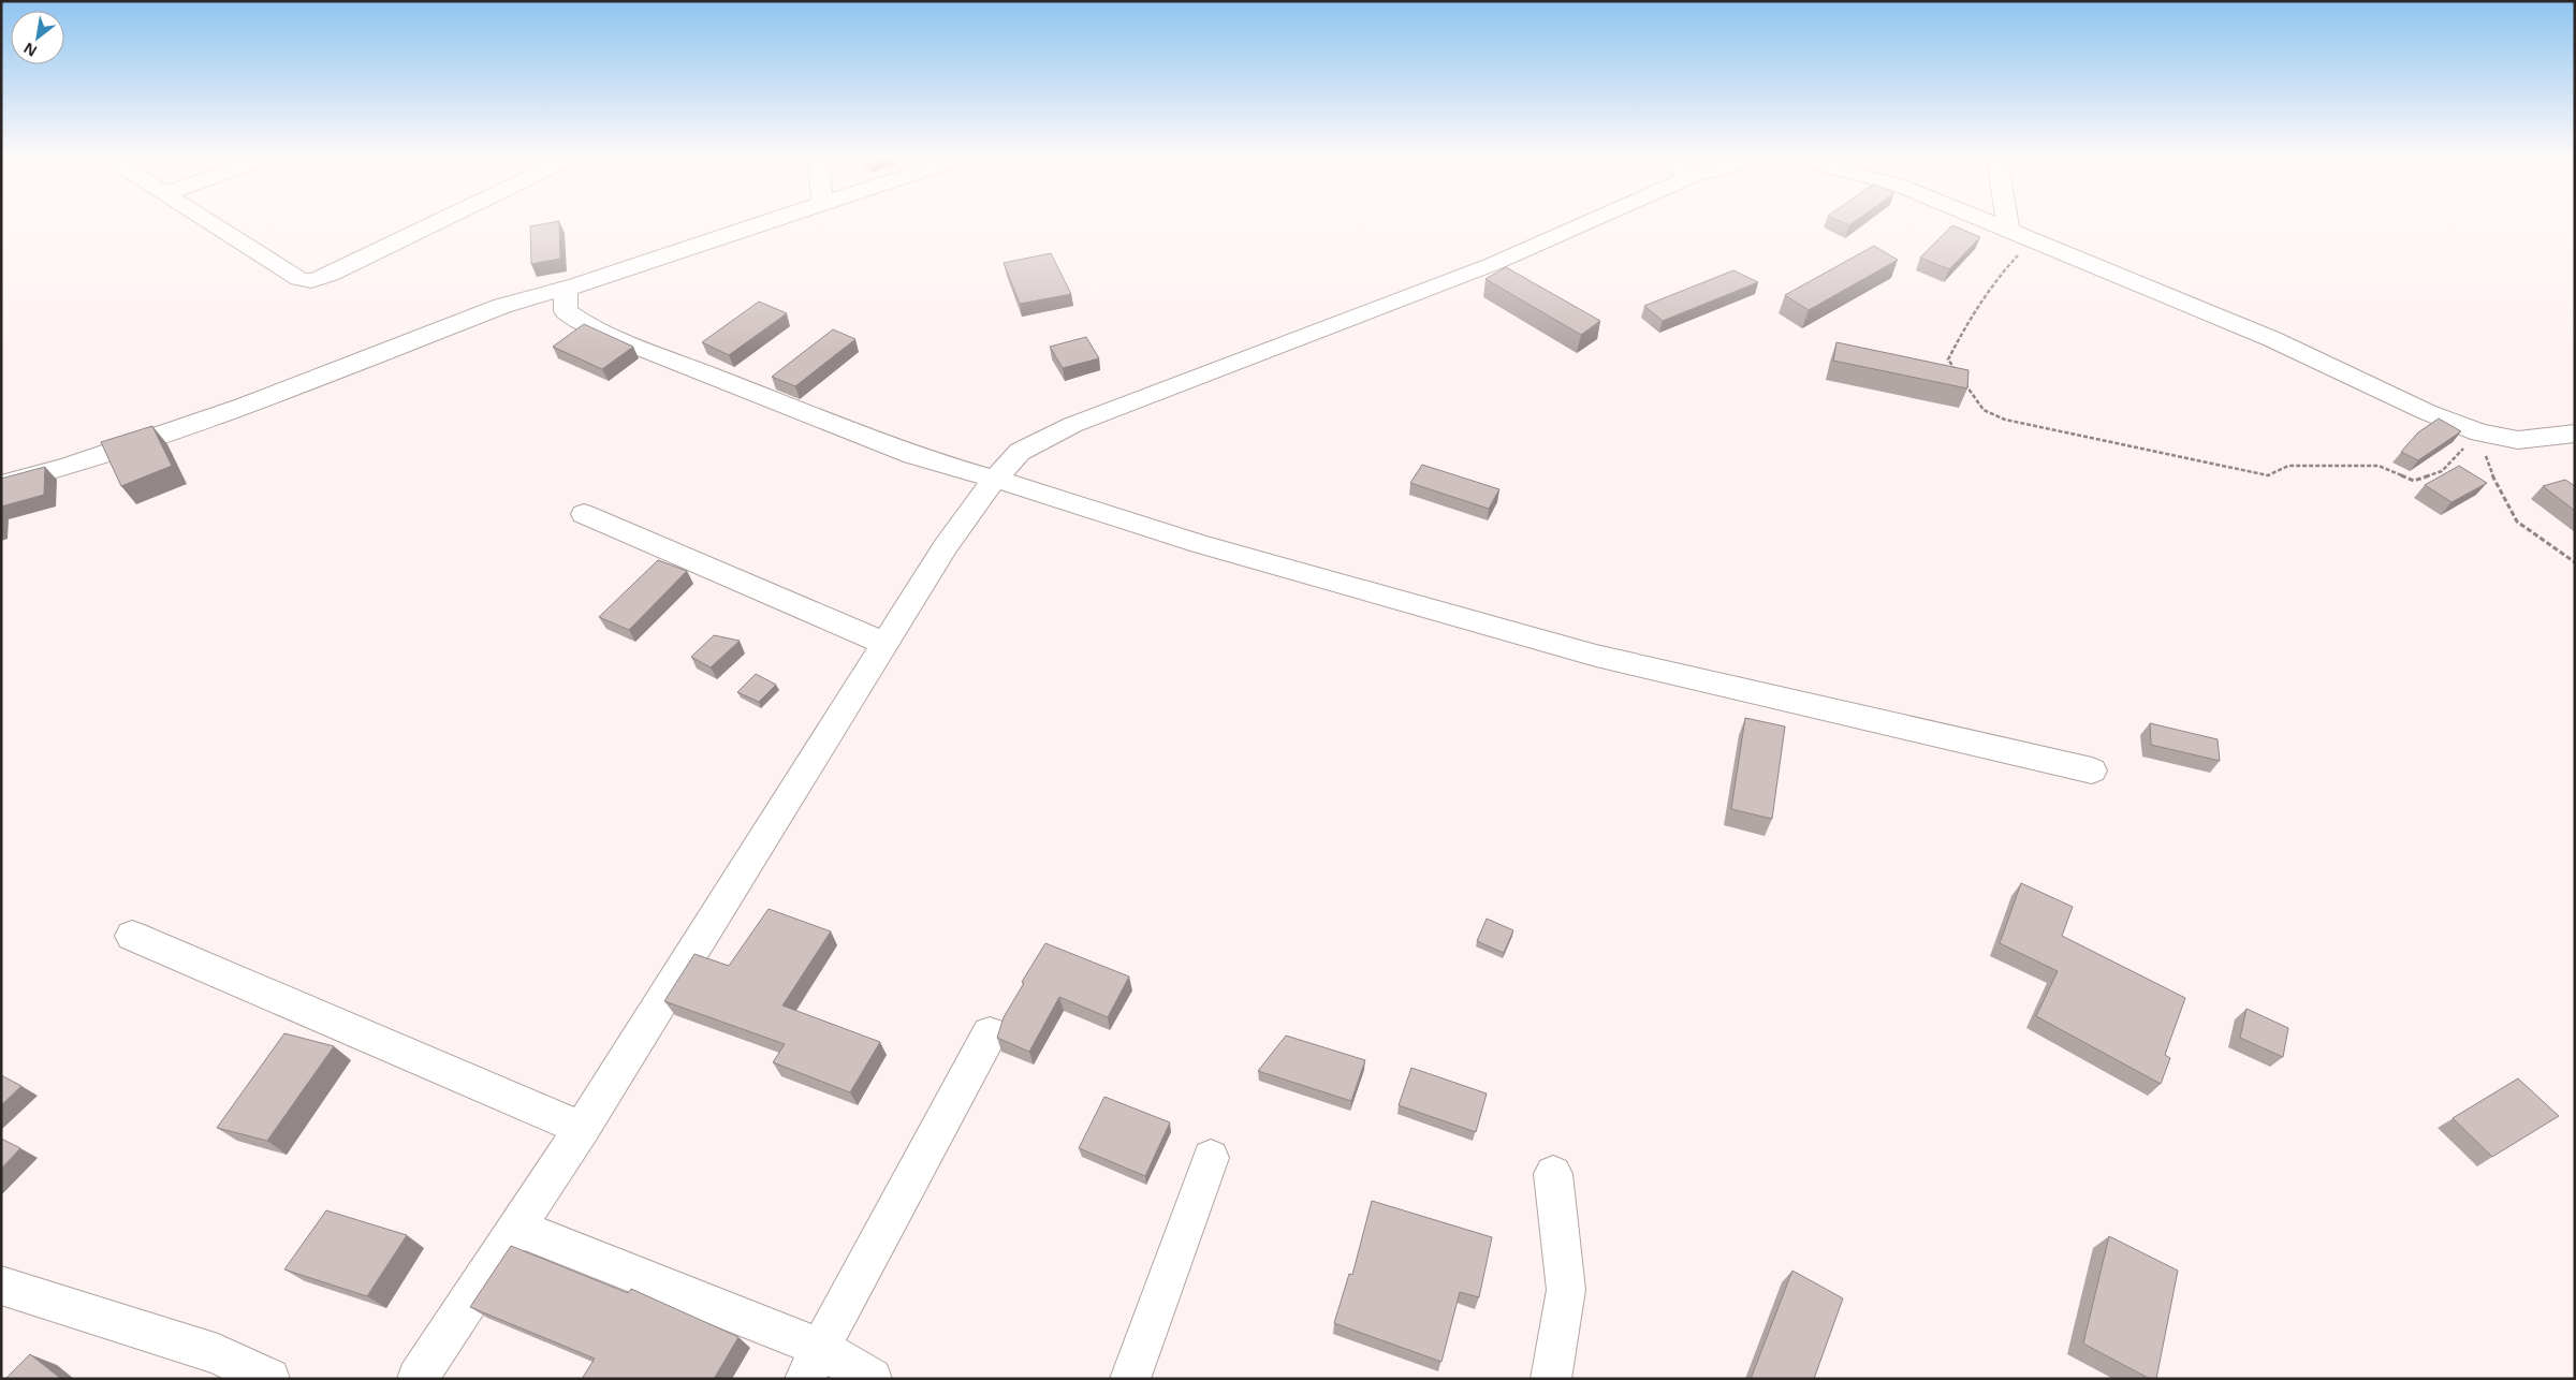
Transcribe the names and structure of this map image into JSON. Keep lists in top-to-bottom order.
{
  "north": "bottom left"
}
